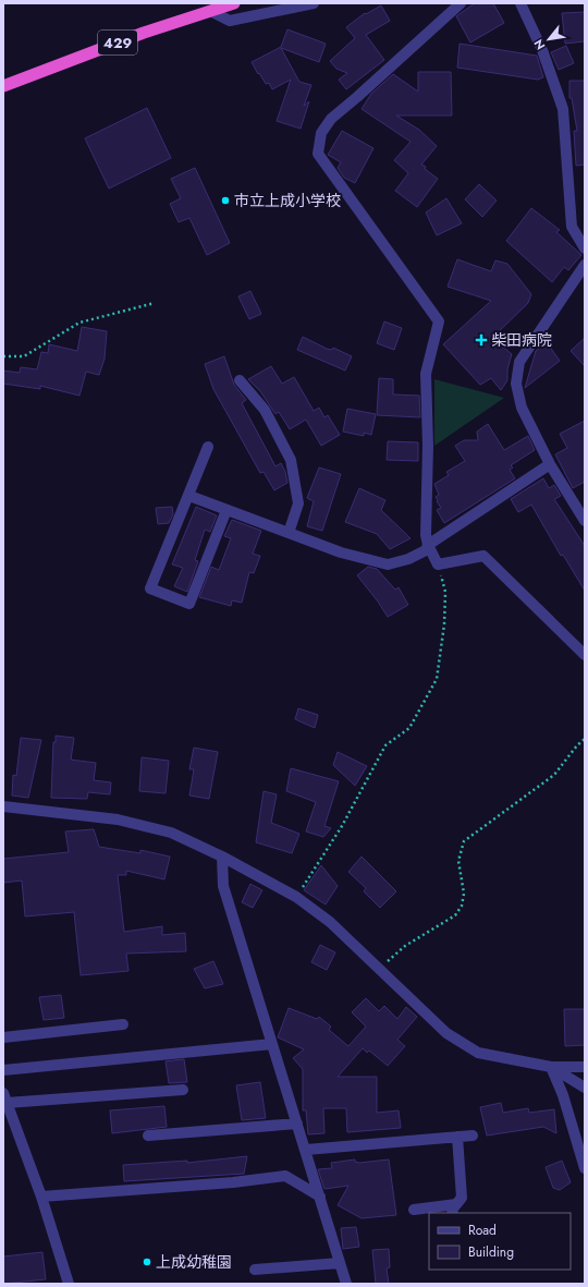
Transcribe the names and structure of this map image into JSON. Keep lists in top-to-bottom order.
{
  "streets": {
    "highway": ["429"]
  },
  "places": {
    "other": ["市立上成小学校", "上成幼稚園"],
    "health": ["柴田病院"]
  },
  "legend": ["Road", "Building"],
  "north": "bottom left"
}
